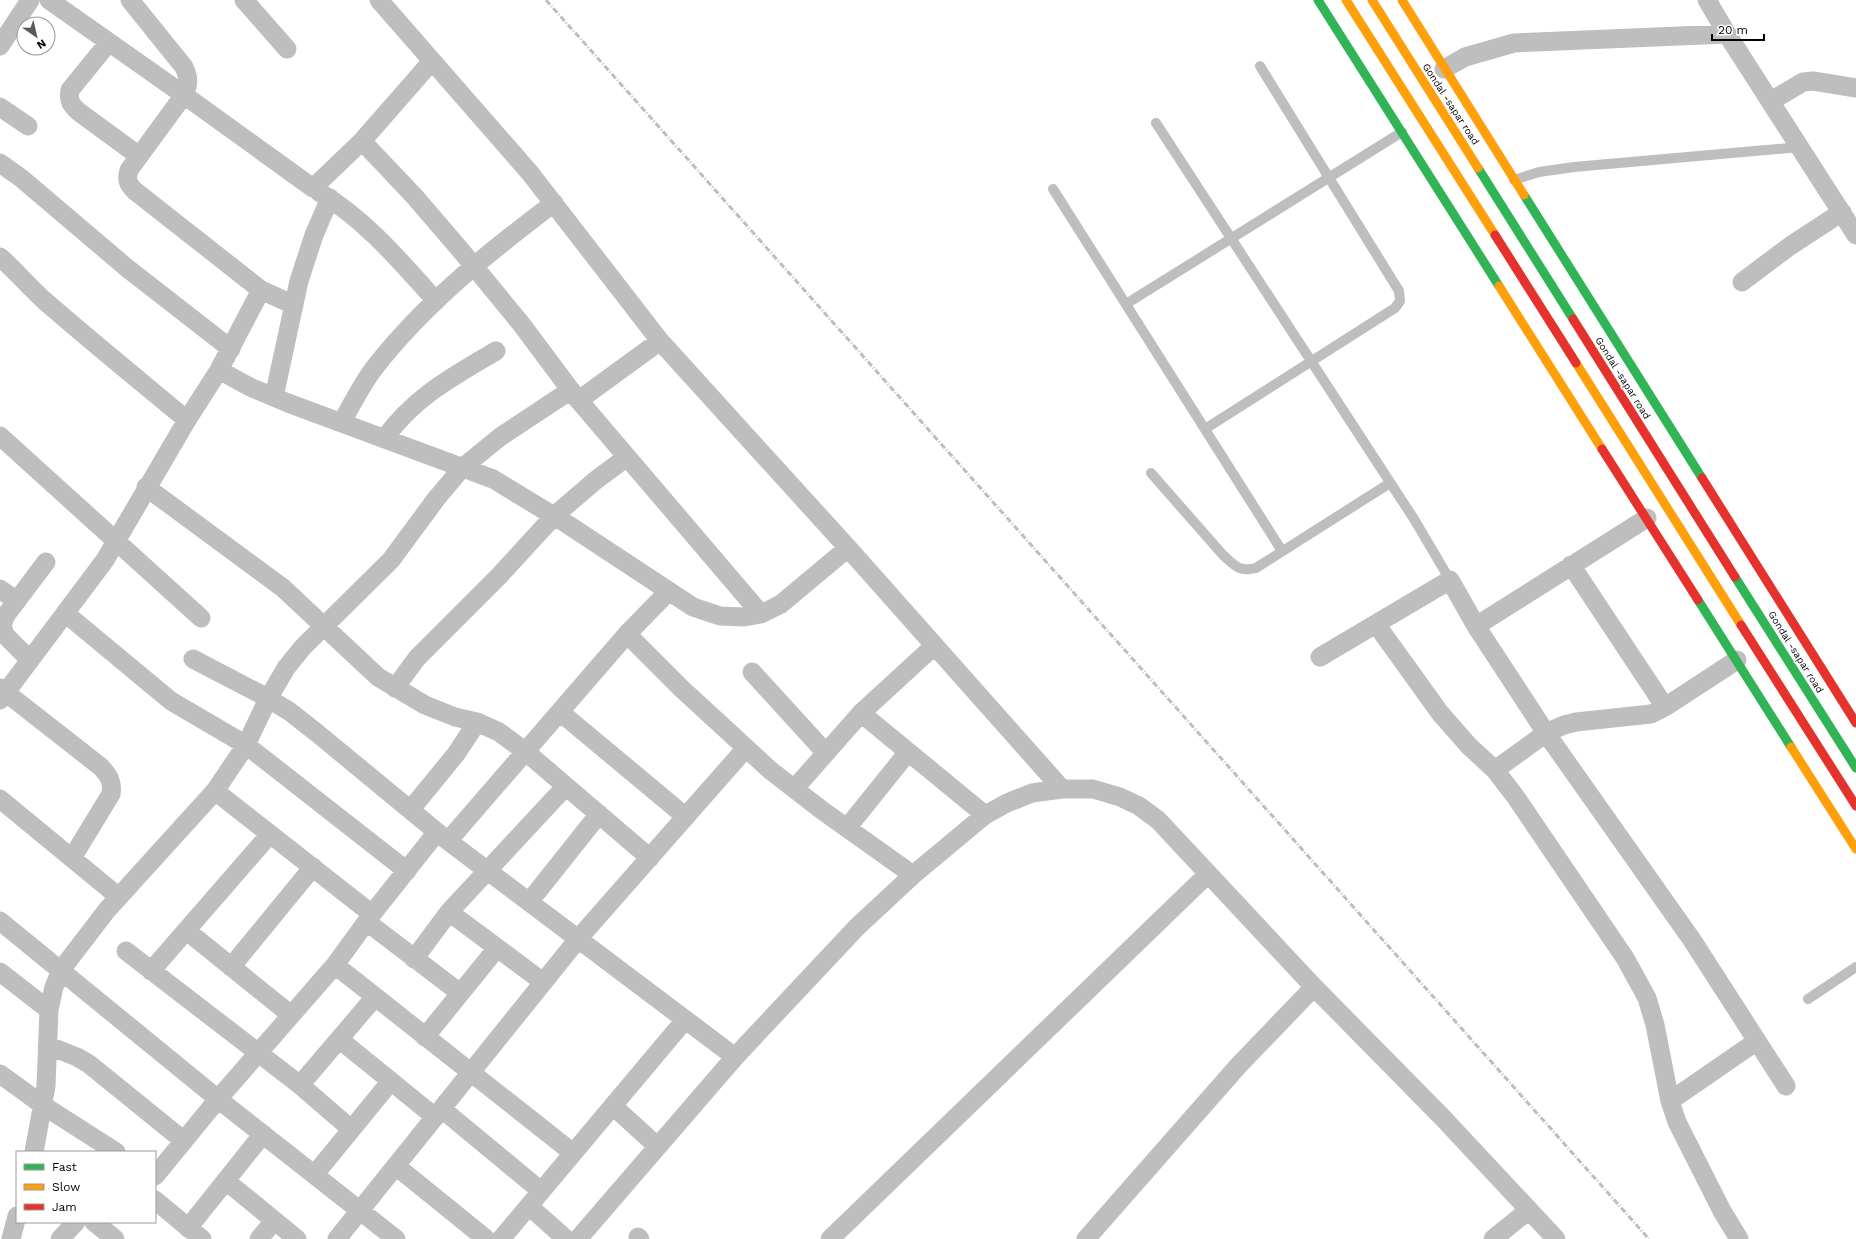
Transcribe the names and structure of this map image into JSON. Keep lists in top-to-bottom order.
{
  "streets": {
    "main road": ["Gondal -sapar road"]
  },
  "legend": ["Fast", "Slow", "Jam"],
  "scale_bar": "20 m",
  "north": "bottom right"
}
